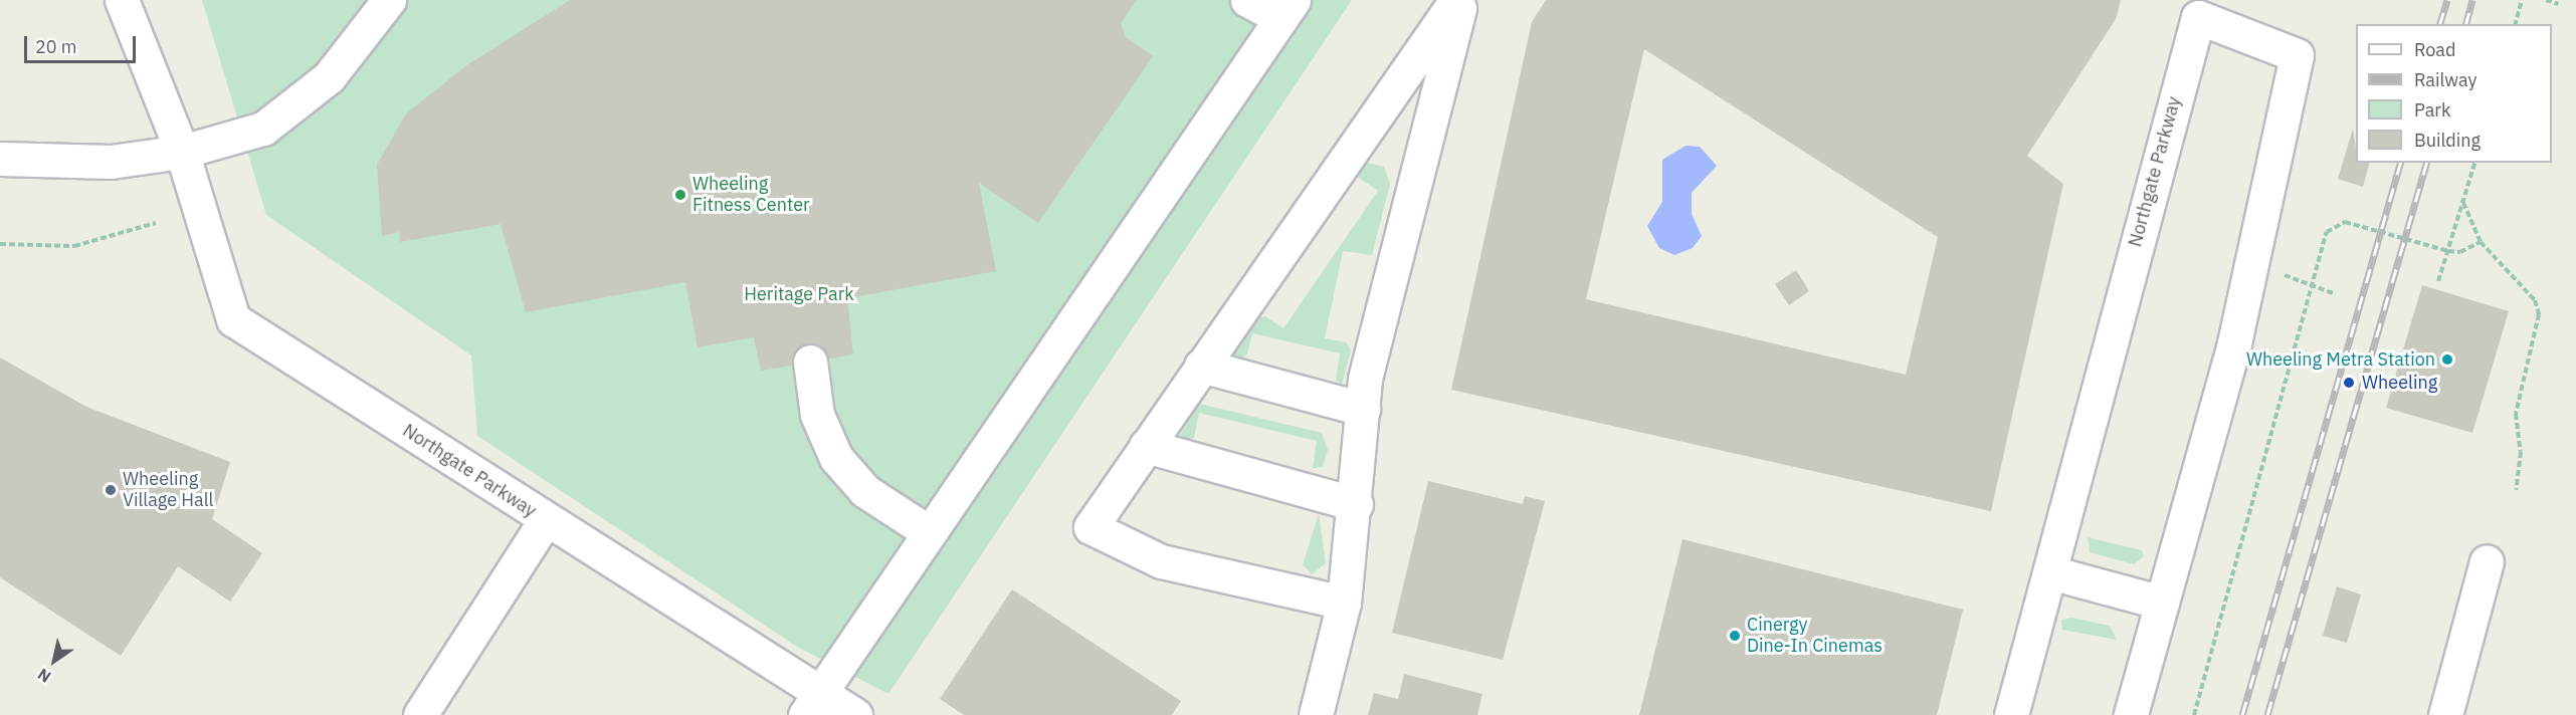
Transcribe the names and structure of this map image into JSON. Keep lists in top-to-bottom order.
{
  "streets": {
    "street": ["Northgate Parkway"]
  },
  "parks": ["Heritage Park"],
  "places": [
    "Wheeling Fitness Center",
    "Wheeling Metra Station",
    "Wheeling",
    "Wheeling Village Hall",
    "Cinergy Dine-In Cinemas"
  ],
  "legend": [
    "Road",
    "Railway",
    "Park",
    "Building"
  ],
  "scale_bar": "20 m",
  "north": "bottom left"
}
